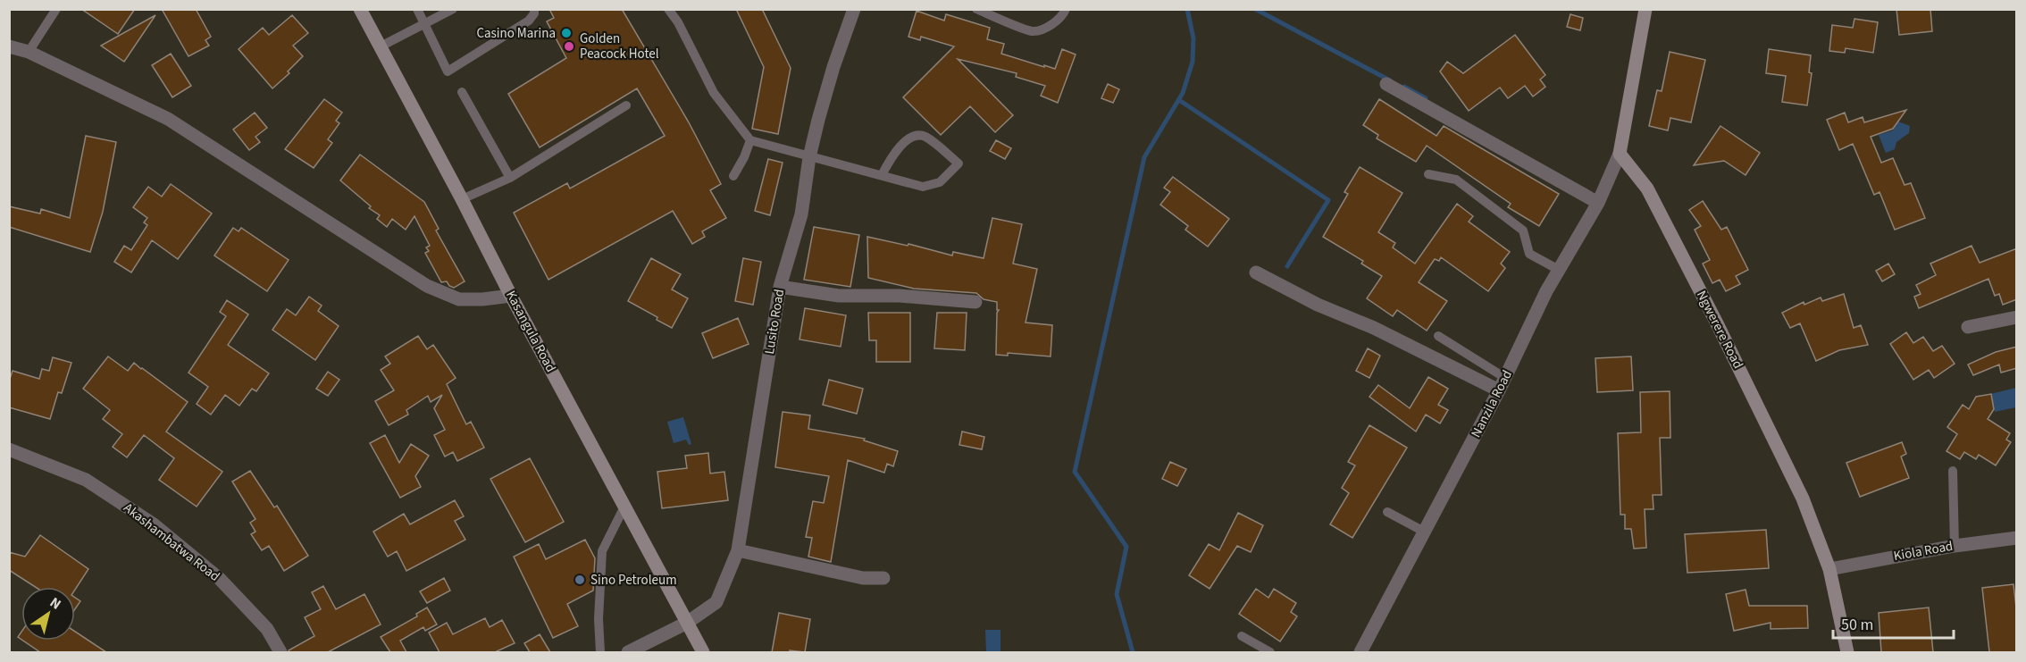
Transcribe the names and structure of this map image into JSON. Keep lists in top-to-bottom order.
{
  "streets": {
    "main road": ["Ngwerere Road", "Kasangula Road"],
    "street": [
      "Lusito Road",
      "Nanzila Road",
      "Akashambatwa Road",
      "Kiola Road"
    ]
  },
  "crossings": [
    ["Lusito Road", "Kasangula Road"],
    ["Ngwerere Road", "Nanzila Road"],
    ["Ngwerere Road", "Kiola Road"]
  ],
  "places": ["Casino Marina", "Golden Peacock Hotel", "Sino Petroleum"],
  "scale_bar": "50 m",
  "north": "top right"
}
